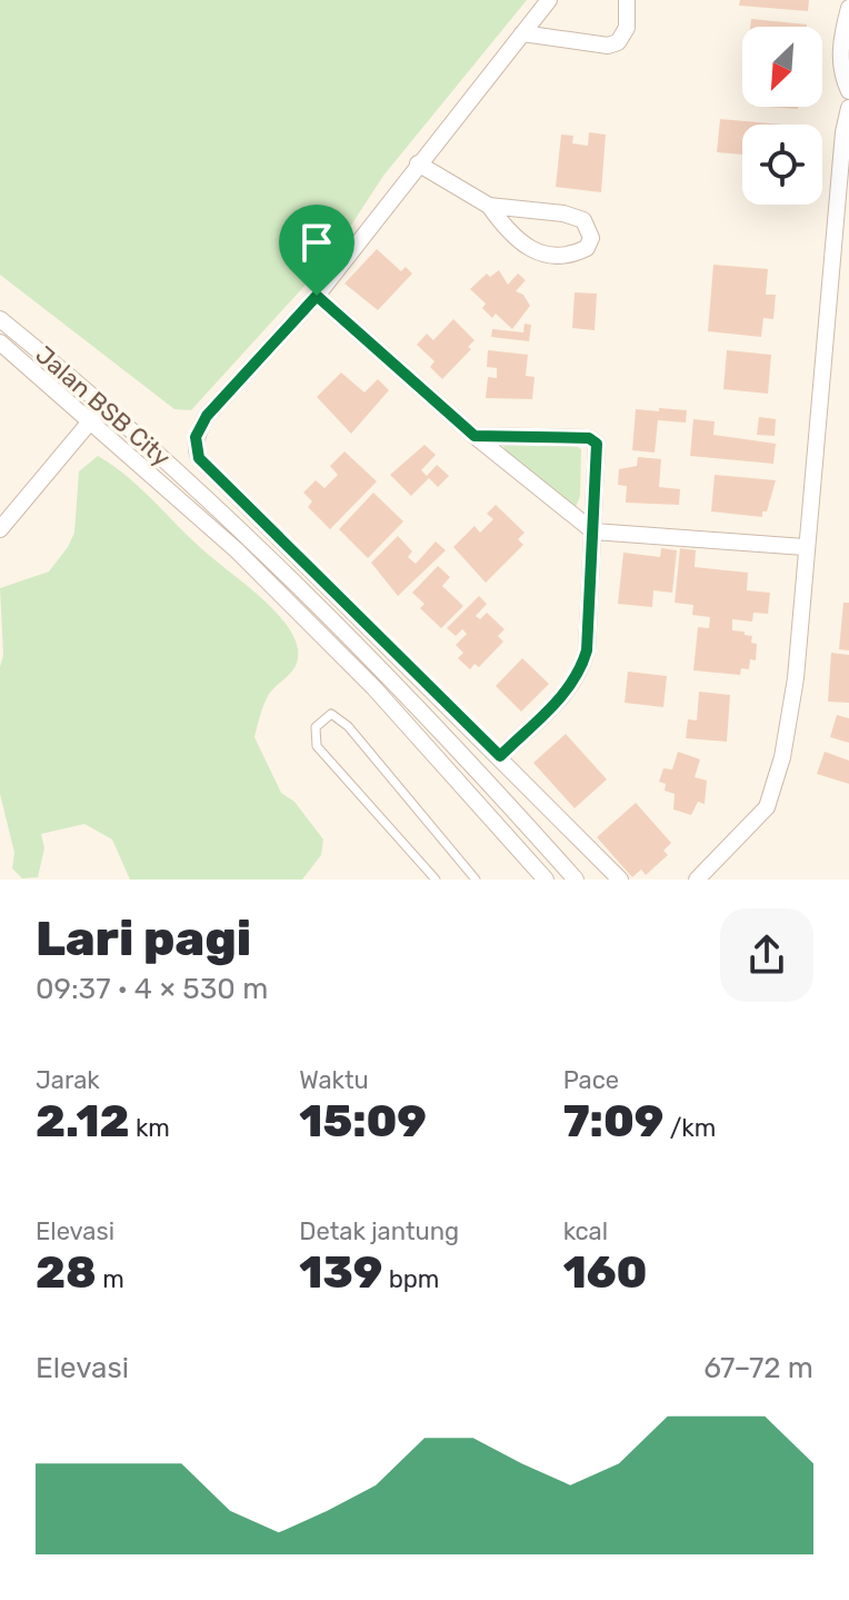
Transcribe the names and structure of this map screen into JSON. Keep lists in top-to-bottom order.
{
  "streets": {
    "street": ["Jalan BSB City"]
  },
  "north": "bottom left",
  "page": {
    "heading": ["Lari pagi", "09:37 · 4 × 530 m"],
    "stats": [
      ["Jarak", "2.12 km"],
      ["Waktu", "15:09"],
      ["Pace", "7:09 /km"],
      ["Elevasi", "28 m"],
      ["Detak jantung", "139 bpm"],
      ["kcal", "160"]
    ],
    "chart": ["Elevasi", "67–72 m"]
  }
}
